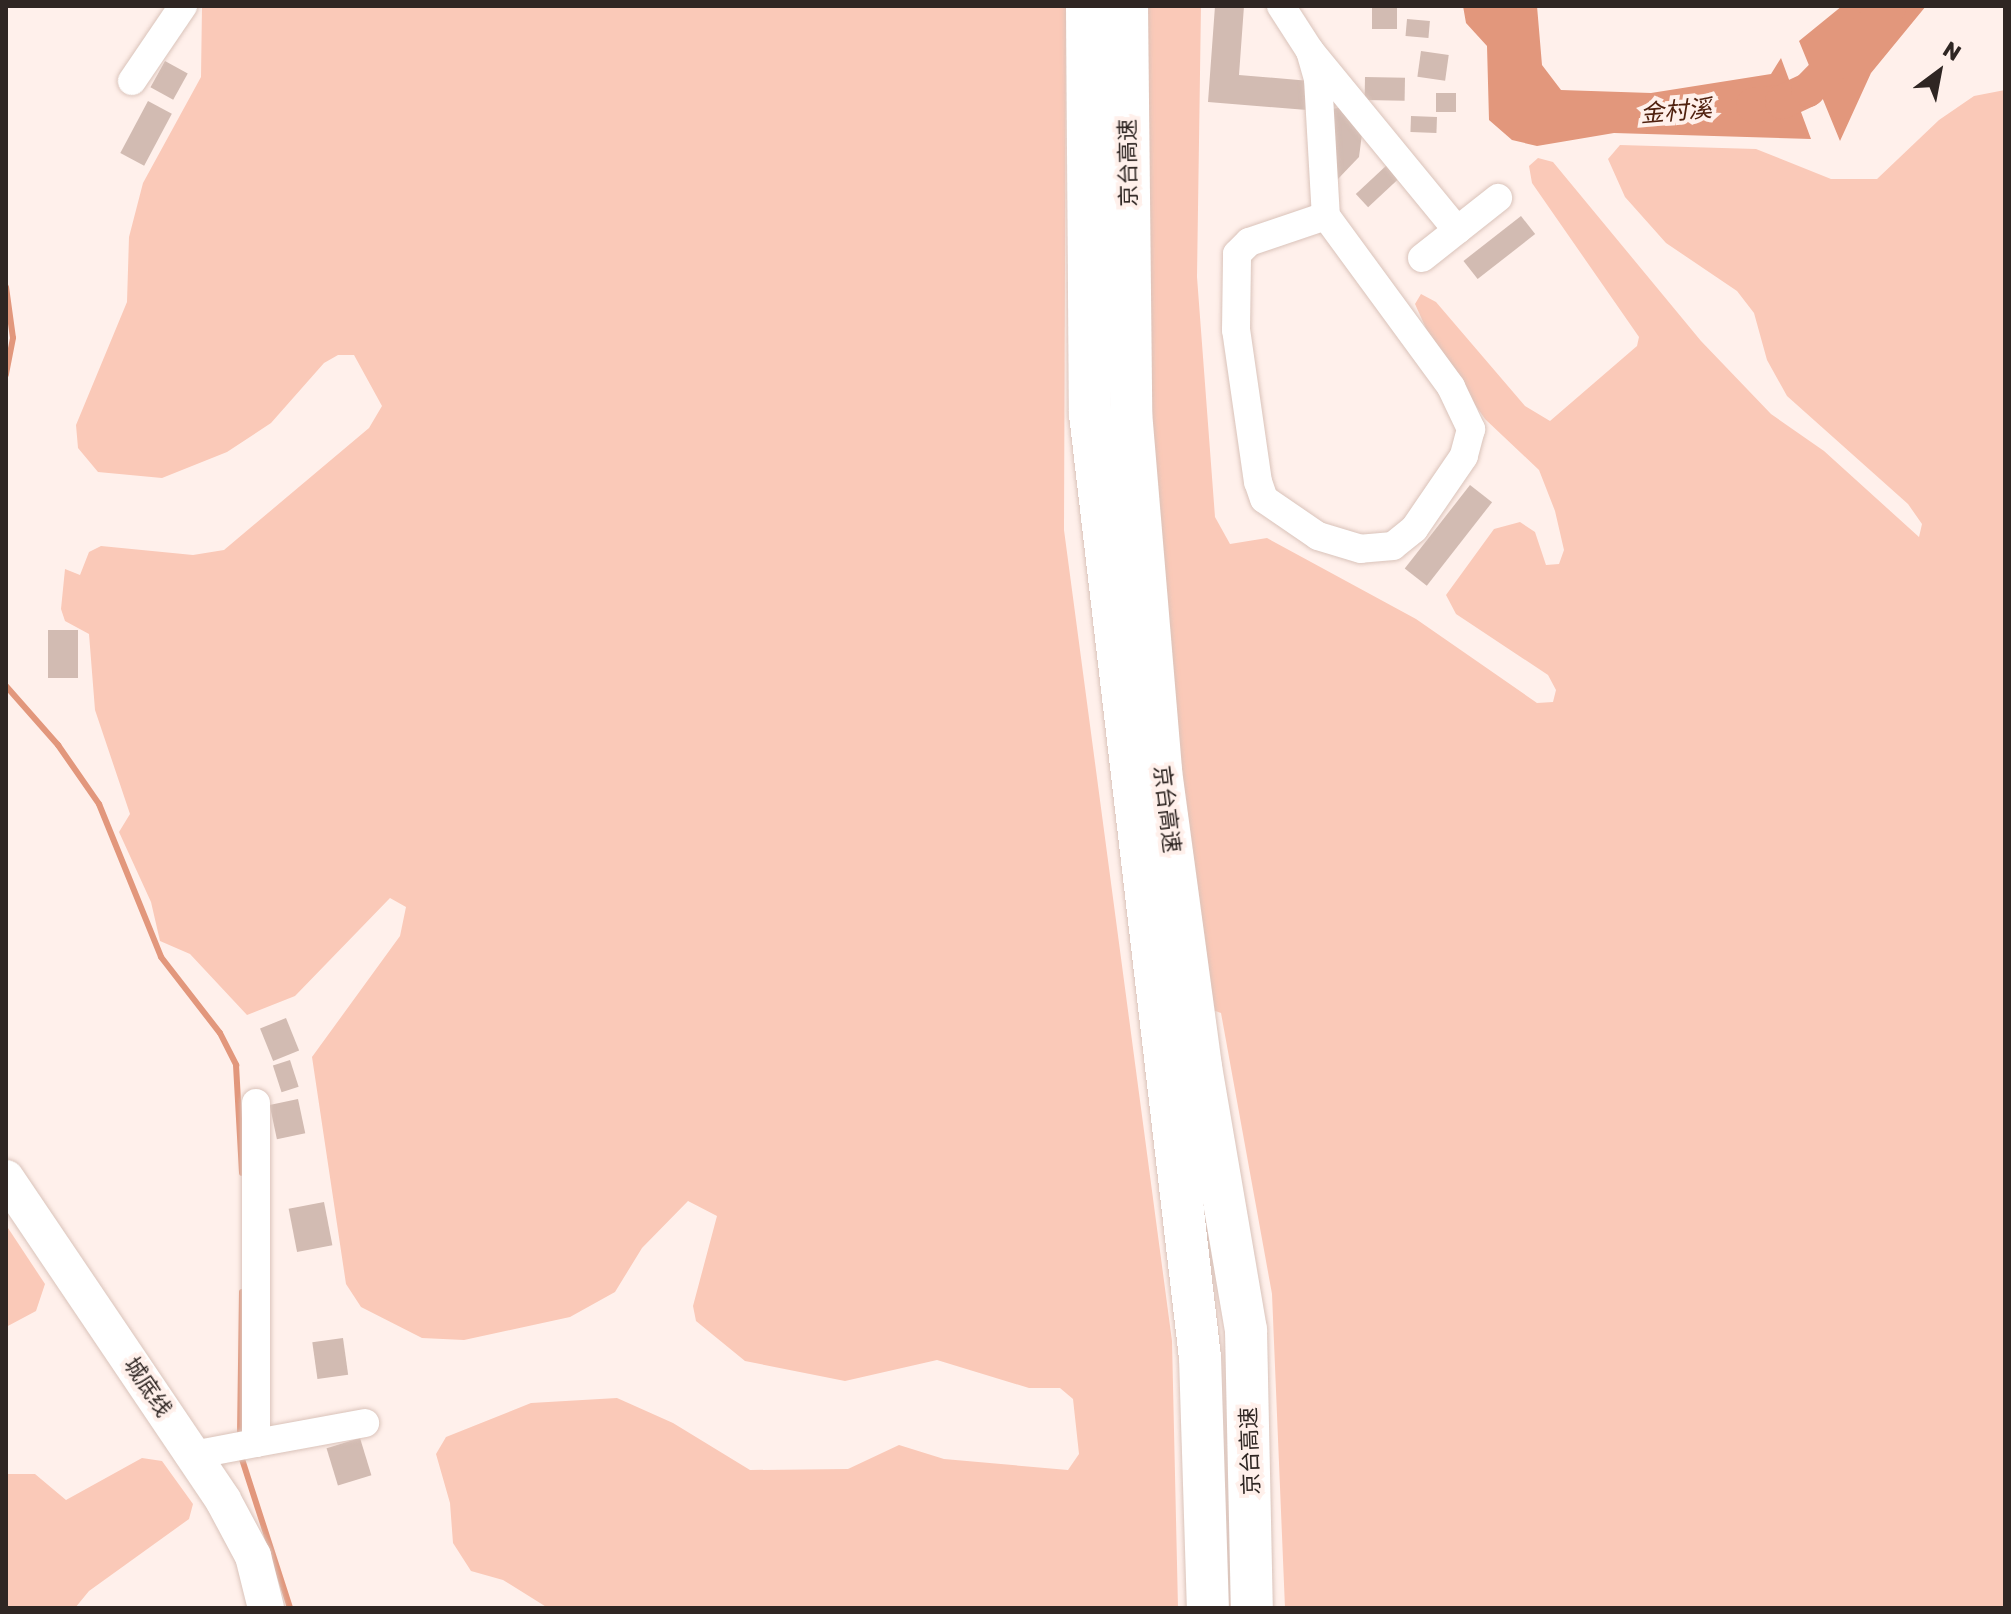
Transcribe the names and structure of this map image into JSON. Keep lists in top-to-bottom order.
{
  "streets": {
    "highway": ["京台高速"],
    "main road": ["城底线"]
  },
  "water": ["金村溪"],
  "north": "top right"
}
